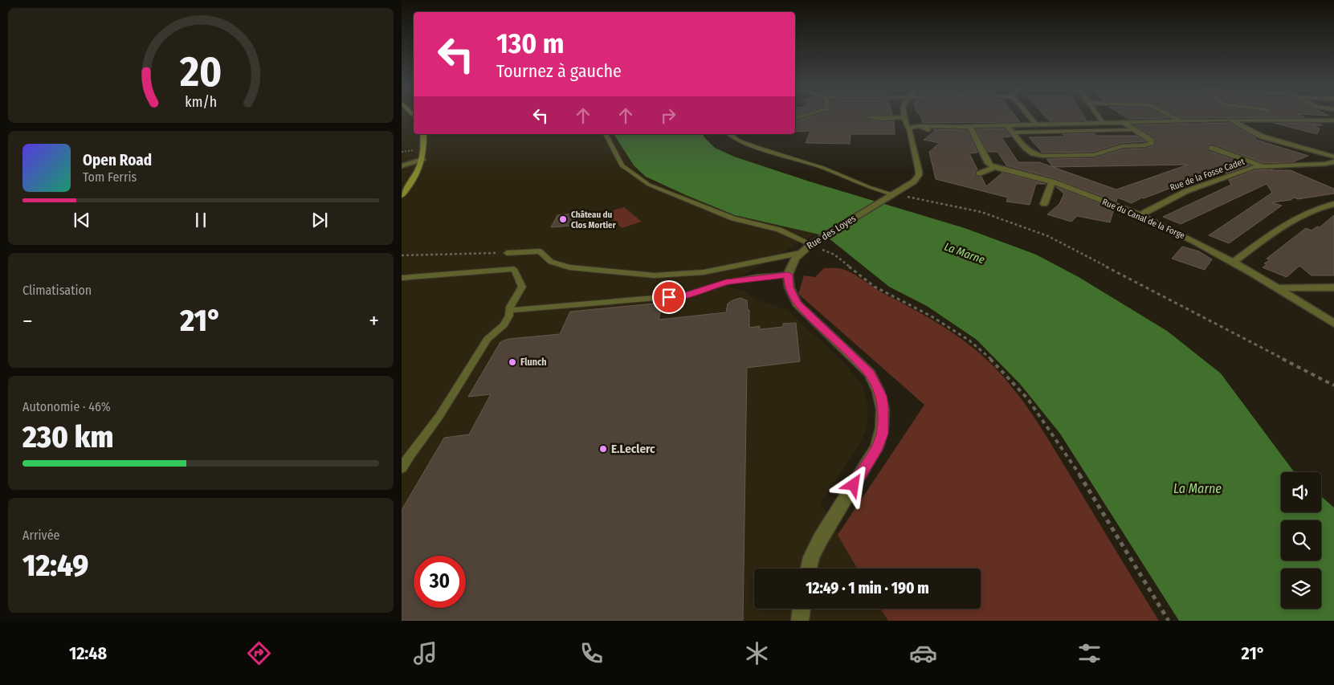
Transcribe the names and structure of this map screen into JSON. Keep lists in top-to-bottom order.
{
  "streets": {
    "street": ["Rue de la Fosse Cadet", "Rue du Canal de la Forge", "Rue des Loyes"]
  },
  "crossings": [
    ["Rue de la Fosse Cadet", "Rue du Canal de la Forge"]
  ],
  "water": ["La Marne"],
  "places": ["Château du Clos Mortier", "Flunch", "E.Leclerc"],
  "page": {
    "turn": ["130 m", "Tournez à gauche"],
    "song": ["Open Road", "Tom Ferris"],
    "tile": [
      "Climatisation",
      ["Autonomie · 46%", "230 km"],
      ["Arrivée", "12:49"]
    ],
    "heat": ["−", "21°", "+"],
    "limit": "30",
    "trip": "12:49 · 1 min · 190 m",
    "tabs": ["12:48", "21°"],
    "gauge": ["20", "km/h"]
  }
}
